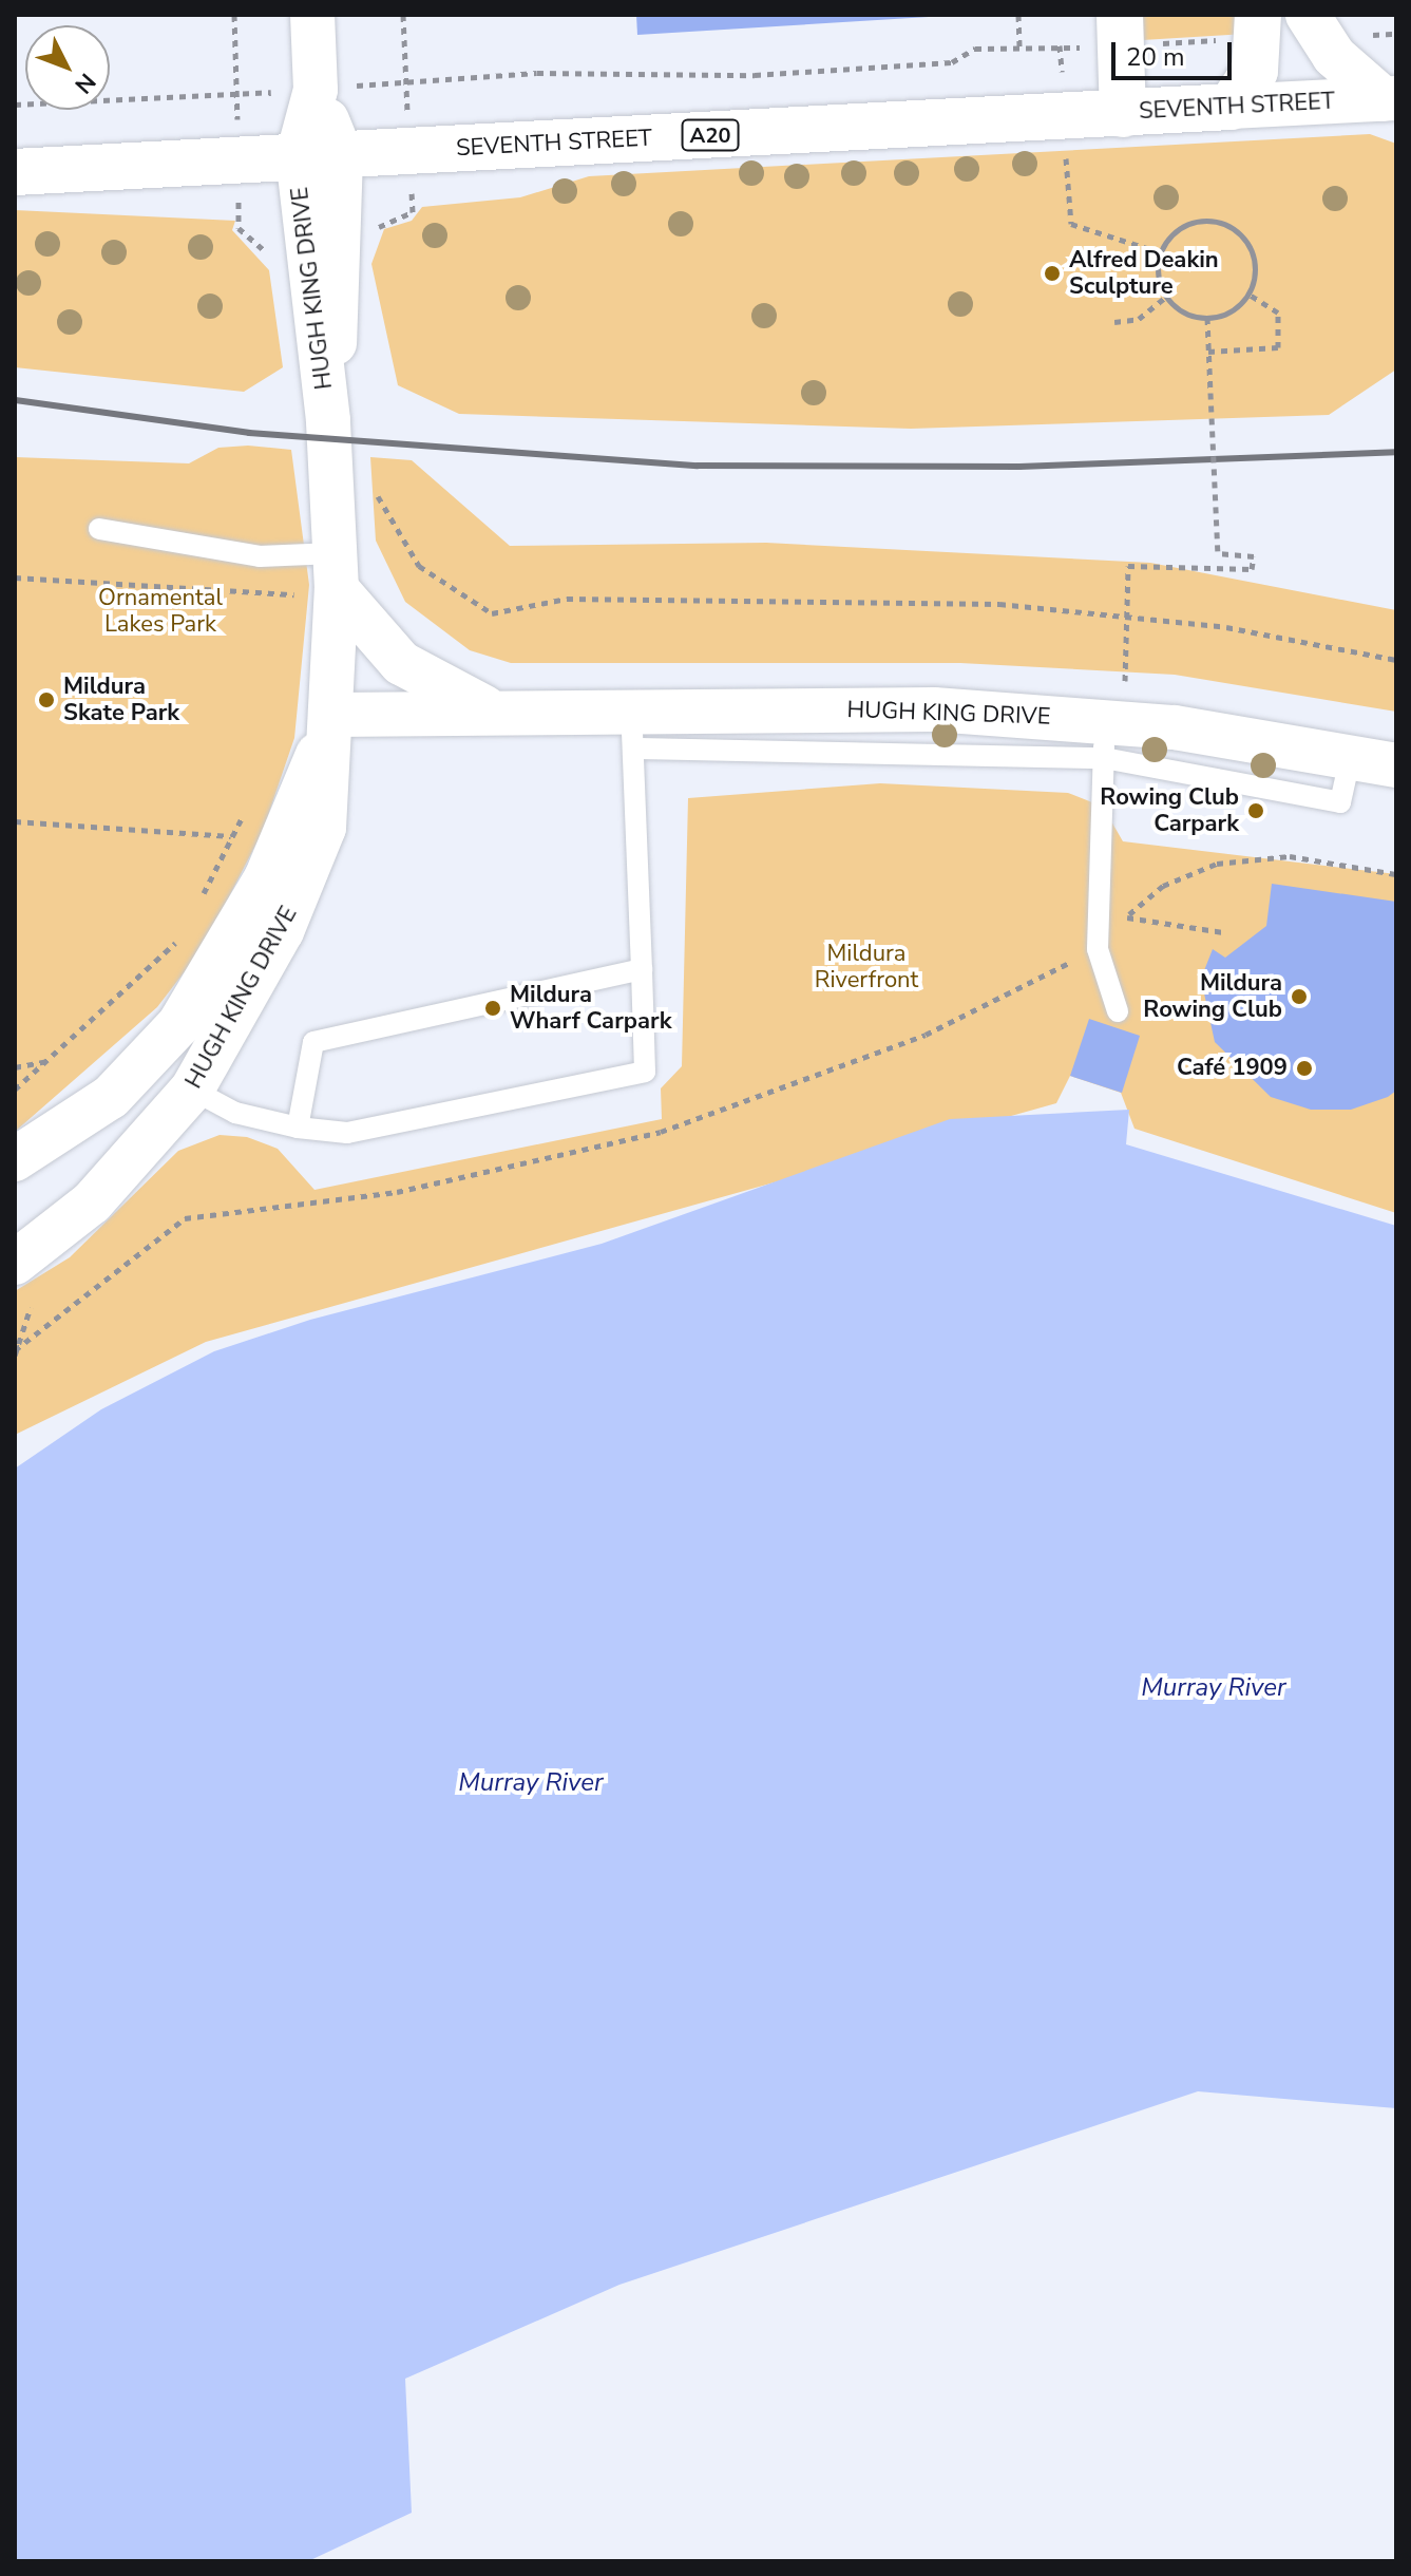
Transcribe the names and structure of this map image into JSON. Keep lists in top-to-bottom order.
{
  "streets": {
    "highway": ["SEVENTH STREET", "A20"],
    "street": ["HUGH KING DRIVE"]
  },
  "crossings": [
    ["SEVENTH STREET", "HUGH KING DRIVE"]
  ],
  "water": ["Murray River"],
  "parks": ["Ornamental Lakes Park", "Mildura Riverfront"],
  "places": [
    "Alfred Deakin Sculpture",
    "Mildura Skate Park",
    "Rowing Club Carpark",
    "Mildura Rowing Club",
    "Mildura Wharf Carpark",
    "Café 1909"
  ],
  "scale_bar": "20 m",
  "north": "bottom right"
}
